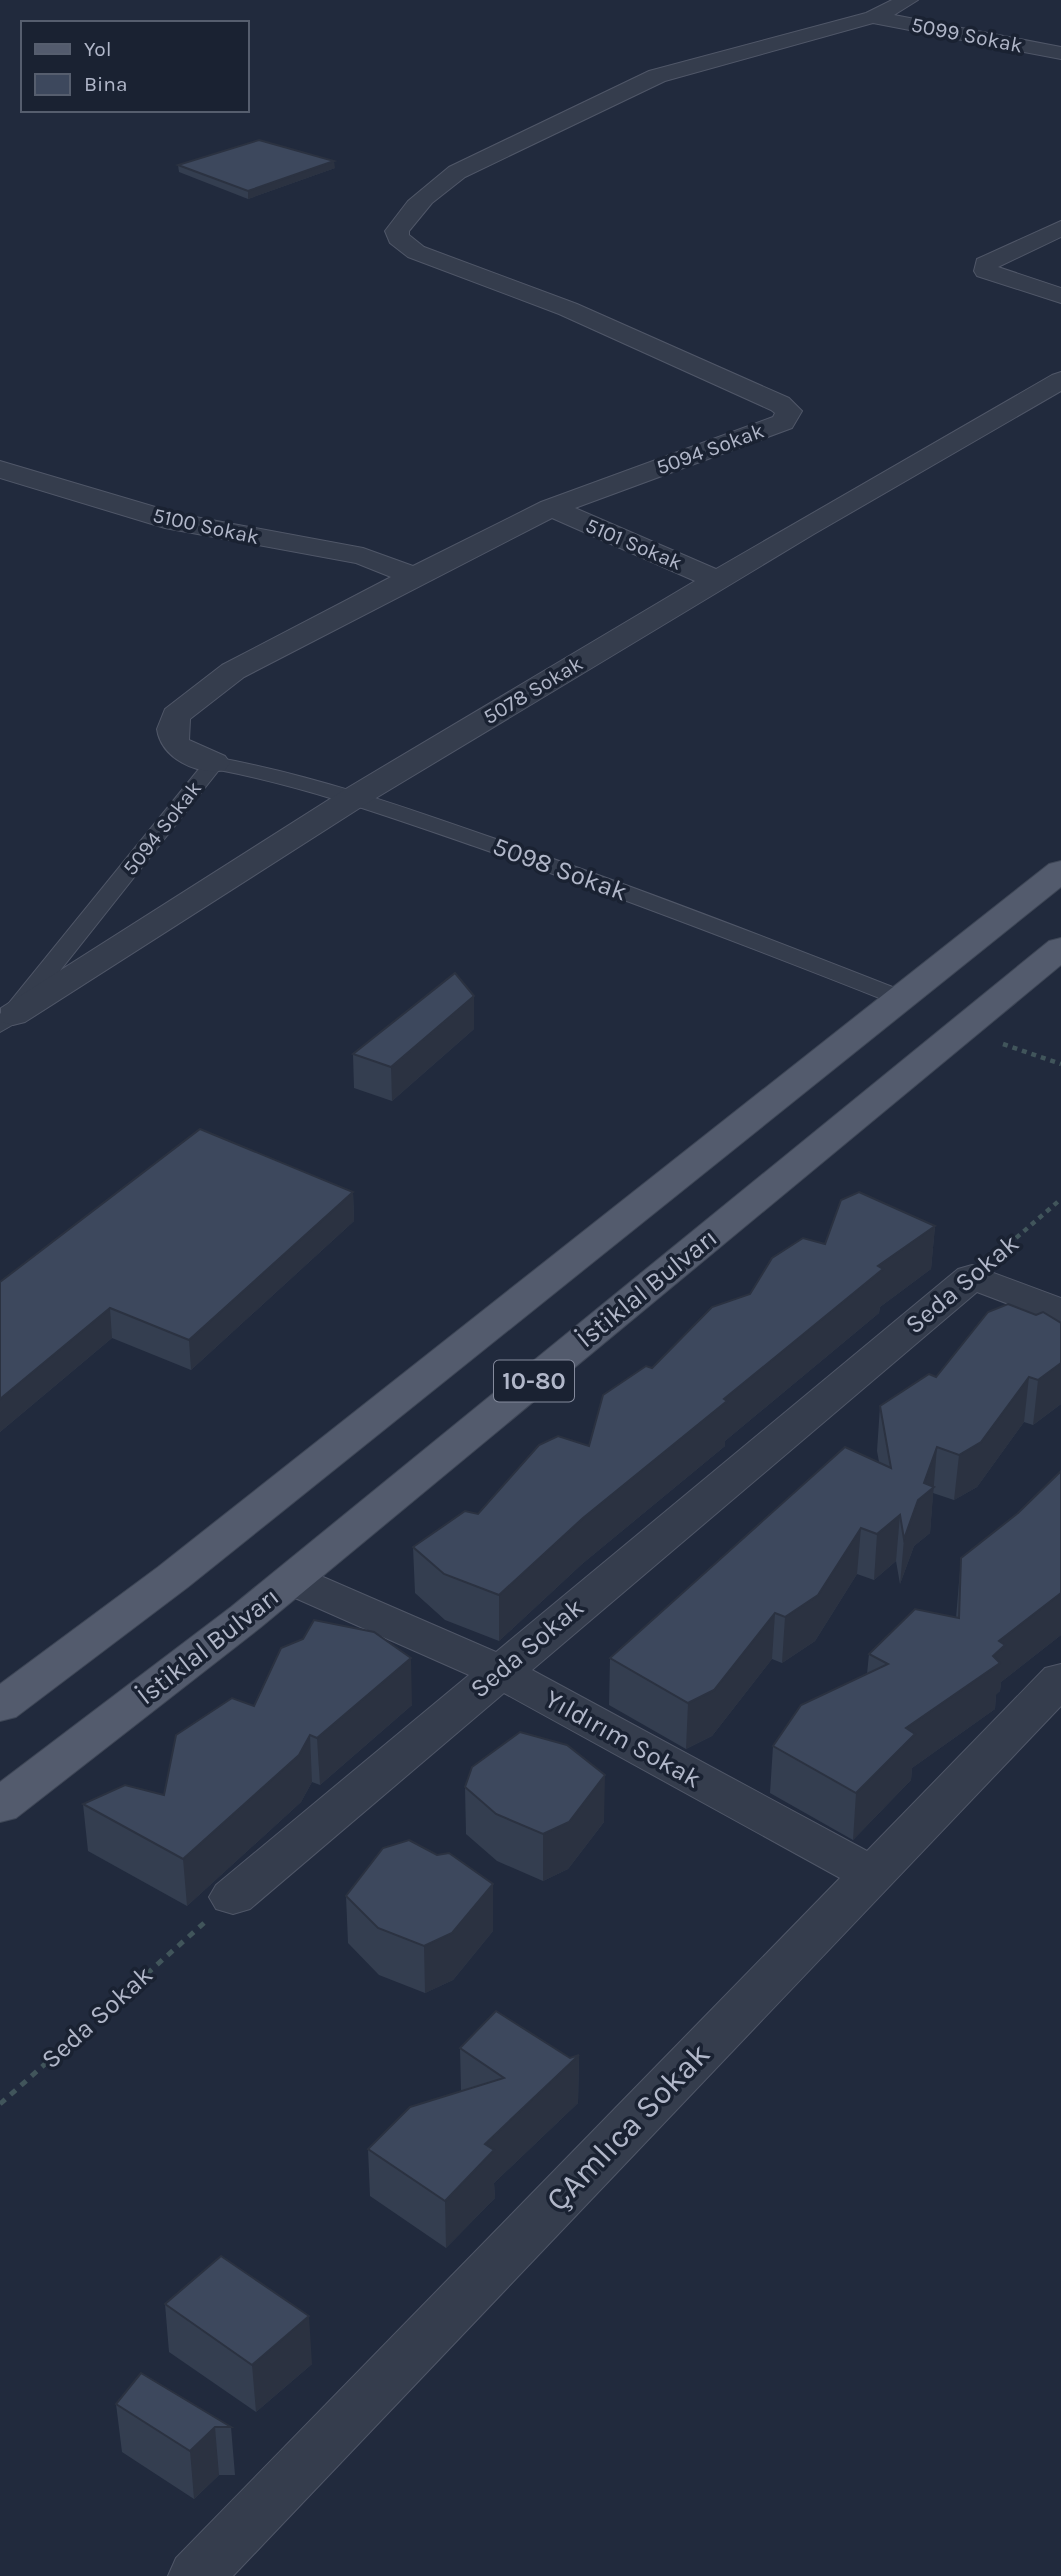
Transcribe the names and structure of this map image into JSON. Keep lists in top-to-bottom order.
{
  "streets": {
    "main road": ["İstiklal Bulvarı", "10-80"],
    "street": [
      "5099 Sokak",
      "5094 Sokak",
      "5100 Sokak",
      "5101 Sokak",
      "5078 Sokak",
      "Seda Sokak",
      "Yıldırım Sokak",
      "ÇAmlıca Sokak"
    ],
    "lane": ["5098 Sokak"]
  },
  "crossings": [
    ["5099 Sokak", "5094 Sokak"],
    ["5094 Sokak", "5100 Sokak"],
    ["5094 Sokak", "5101 Sokak"],
    ["5094 Sokak", "5078 Sokak"],
    ["5094 Sokak", "5098 Sokak"],
    ["5101 Sokak", "5078 Sokak"],
    ["5078 Sokak", "5098 Sokak"],
    ["5098 Sokak", "10-80"],
    ["Seda Sokak", "Yıldırım Sokak"],
    ["İstiklal Bulvarı", "Yıldırım Sokak"],
    ["Yıldırım Sokak", "ÇAmlıca Sokak"]
  ],
  "legend": ["Yol", "Bina"]
}
